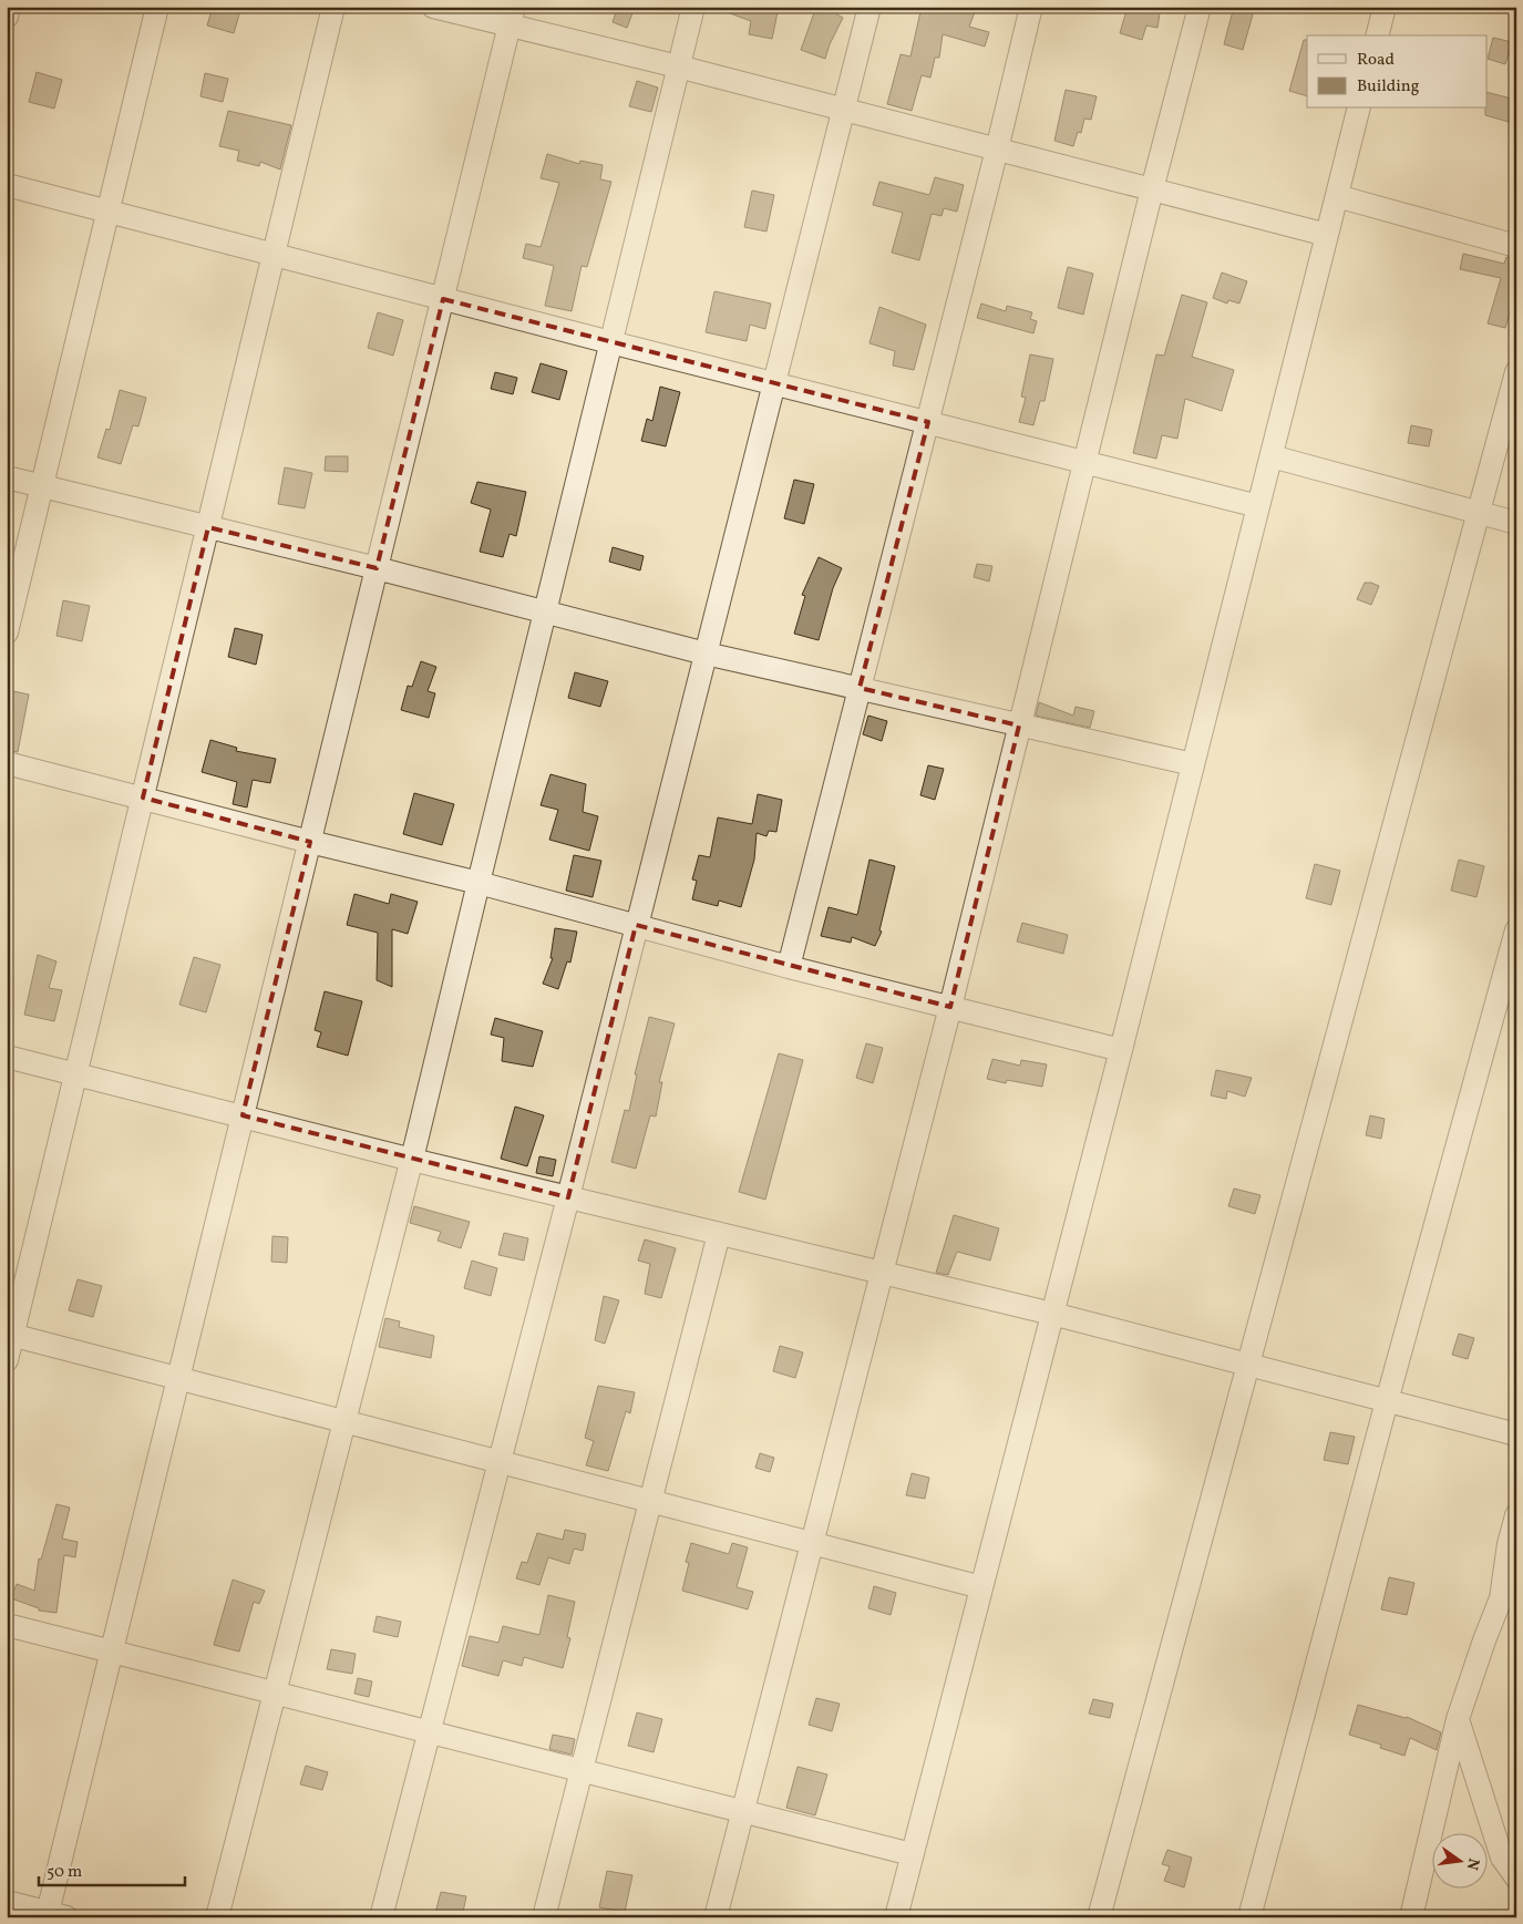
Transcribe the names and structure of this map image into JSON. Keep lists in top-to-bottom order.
{
  "legend": ["Road", "Building"],
  "scale_bar": "50 m",
  "north": "right"
}
